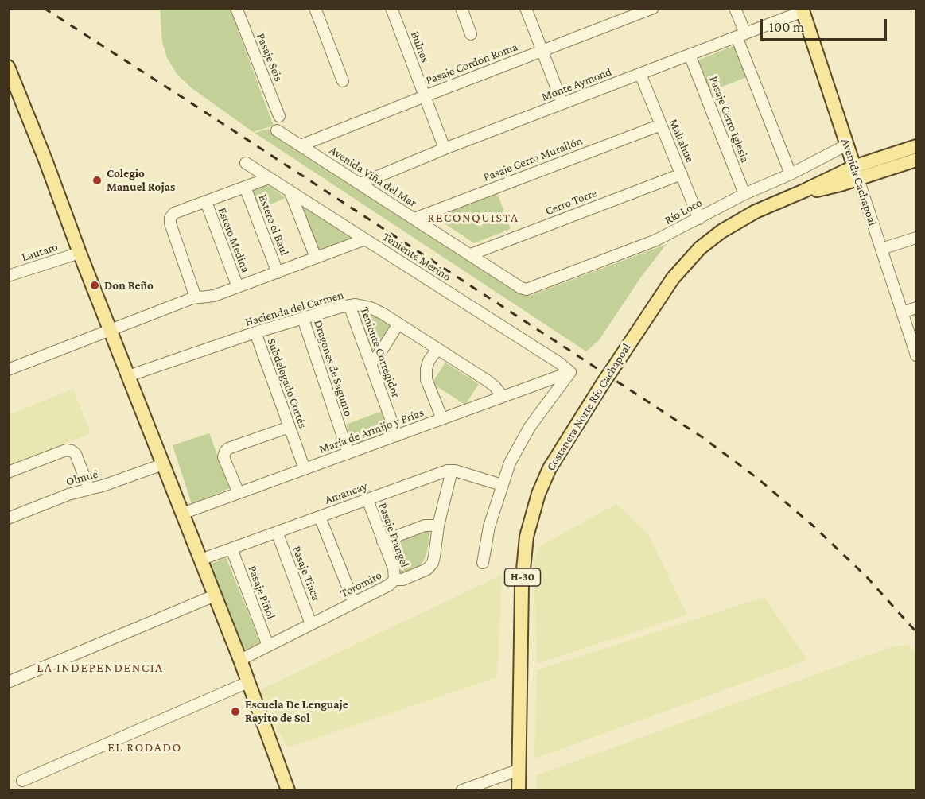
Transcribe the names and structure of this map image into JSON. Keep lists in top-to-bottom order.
{
  "streets": {
    "main road": ["Avenida Cachapoal", "Costanera Norte Río Cachapoal", "H-30"],
    "street": [
      "Bulnes",
      "Pasaje Seis",
      "Pasaje Cordón Roma",
      "Monte Aymond",
      "Pasaje Cerro Iglesia",
      "Maltahue",
      "Pasaje Cerro Murallón",
      "Avenida Viña del Mar",
      "Cerro Torre",
      "Río Loco",
      "Estero el Baul",
      "Estero Medina",
      "Lautaro",
      "Teniente Merino",
      "Hacienda del Carmen",
      "Teniente Corregidor",
      "Dragones de Sagunto",
      "Subdelegado Cortés",
      "María de Armijo y Frías",
      "Olmué",
      "Amancay",
      "Pasaje Frangel",
      "Pasaje Tiaca",
      "Toromiro",
      "Pasaje Piñol"
    ]
  },
  "crossings": [
    ["Bulnes", "Pasaje Cordón Roma"],
    ["Bulnes", "Monte Aymond"],
    ["Pasaje Cordón Roma", "Avenida Viña del Mar"],
    ["Monte Aymond", "Pasaje Cerro Iglesia"],
    ["Monte Aymond", "Maltahue"],
    ["Monte Aymond", "Avenida Viña del Mar"],
    ["Monte Aymond", "Avenida Cachapoal"],
    ["Pasaje Cerro Iglesia", "Río Loco"],
    ["Maltahue", "Pasaje Cerro Murallón"],
    ["Maltahue", "Cerro Torre"],
    ["Maltahue", "Río Loco"],
    ["Pasaje Cerro Murallón", "Avenida Viña del Mar"],
    ["Avenida Viña del Mar", "Cerro Torre"],
    ["Avenida Viña del Mar", "Río Loco"],
    ["Avenida Cachapoal", "Río Loco"],
    ["Avenida Cachapoal", "Costanera Norte Río Cachapoal"],
    ["Estero el Baul", "Teniente Merino"],
    ["Estero Medina", "Teniente Merino"],
    ["Teniente Merino", "María de Armijo y Frías"],
    ["Hacienda del Carmen", "Teniente Corregidor"],
    ["Hacienda del Carmen", "Dragones de Sagunto"],
    ["Hacienda del Carmen", "Subdelegado Cortés"],
    ["Hacienda del Carmen", "María de Armijo y Frías"],
    ["Teniente Corregidor", "María de Armijo y Frías"],
    ["Dragones de Sagunto", "María de Armijo y Frías"],
    ["Subdelegado Cortés", "María de Armijo y Frías"],
    ["Amancay", "Pasaje Frangel"],
    ["Amancay", "Pasaje Tiaca"],
    ["Amancay", "Toromiro"],
    ["Amancay", "Pasaje Piñol"],
    ["Pasaje Frangel", "Toromiro"],
    ["Pasaje Tiaca", "Toromiro"],
    ["Toromiro", "Pasaje Piñol"]
  ],
  "districts": ["RECONQUISTA", "LA INDEPENDENCIA", "EL RODADO"],
  "places": ["Colegio Manuel Rojas", "Don Beño", "Escuela De Lenguaje Rayito de Sol"],
  "scale_bar": "100 m"
}
